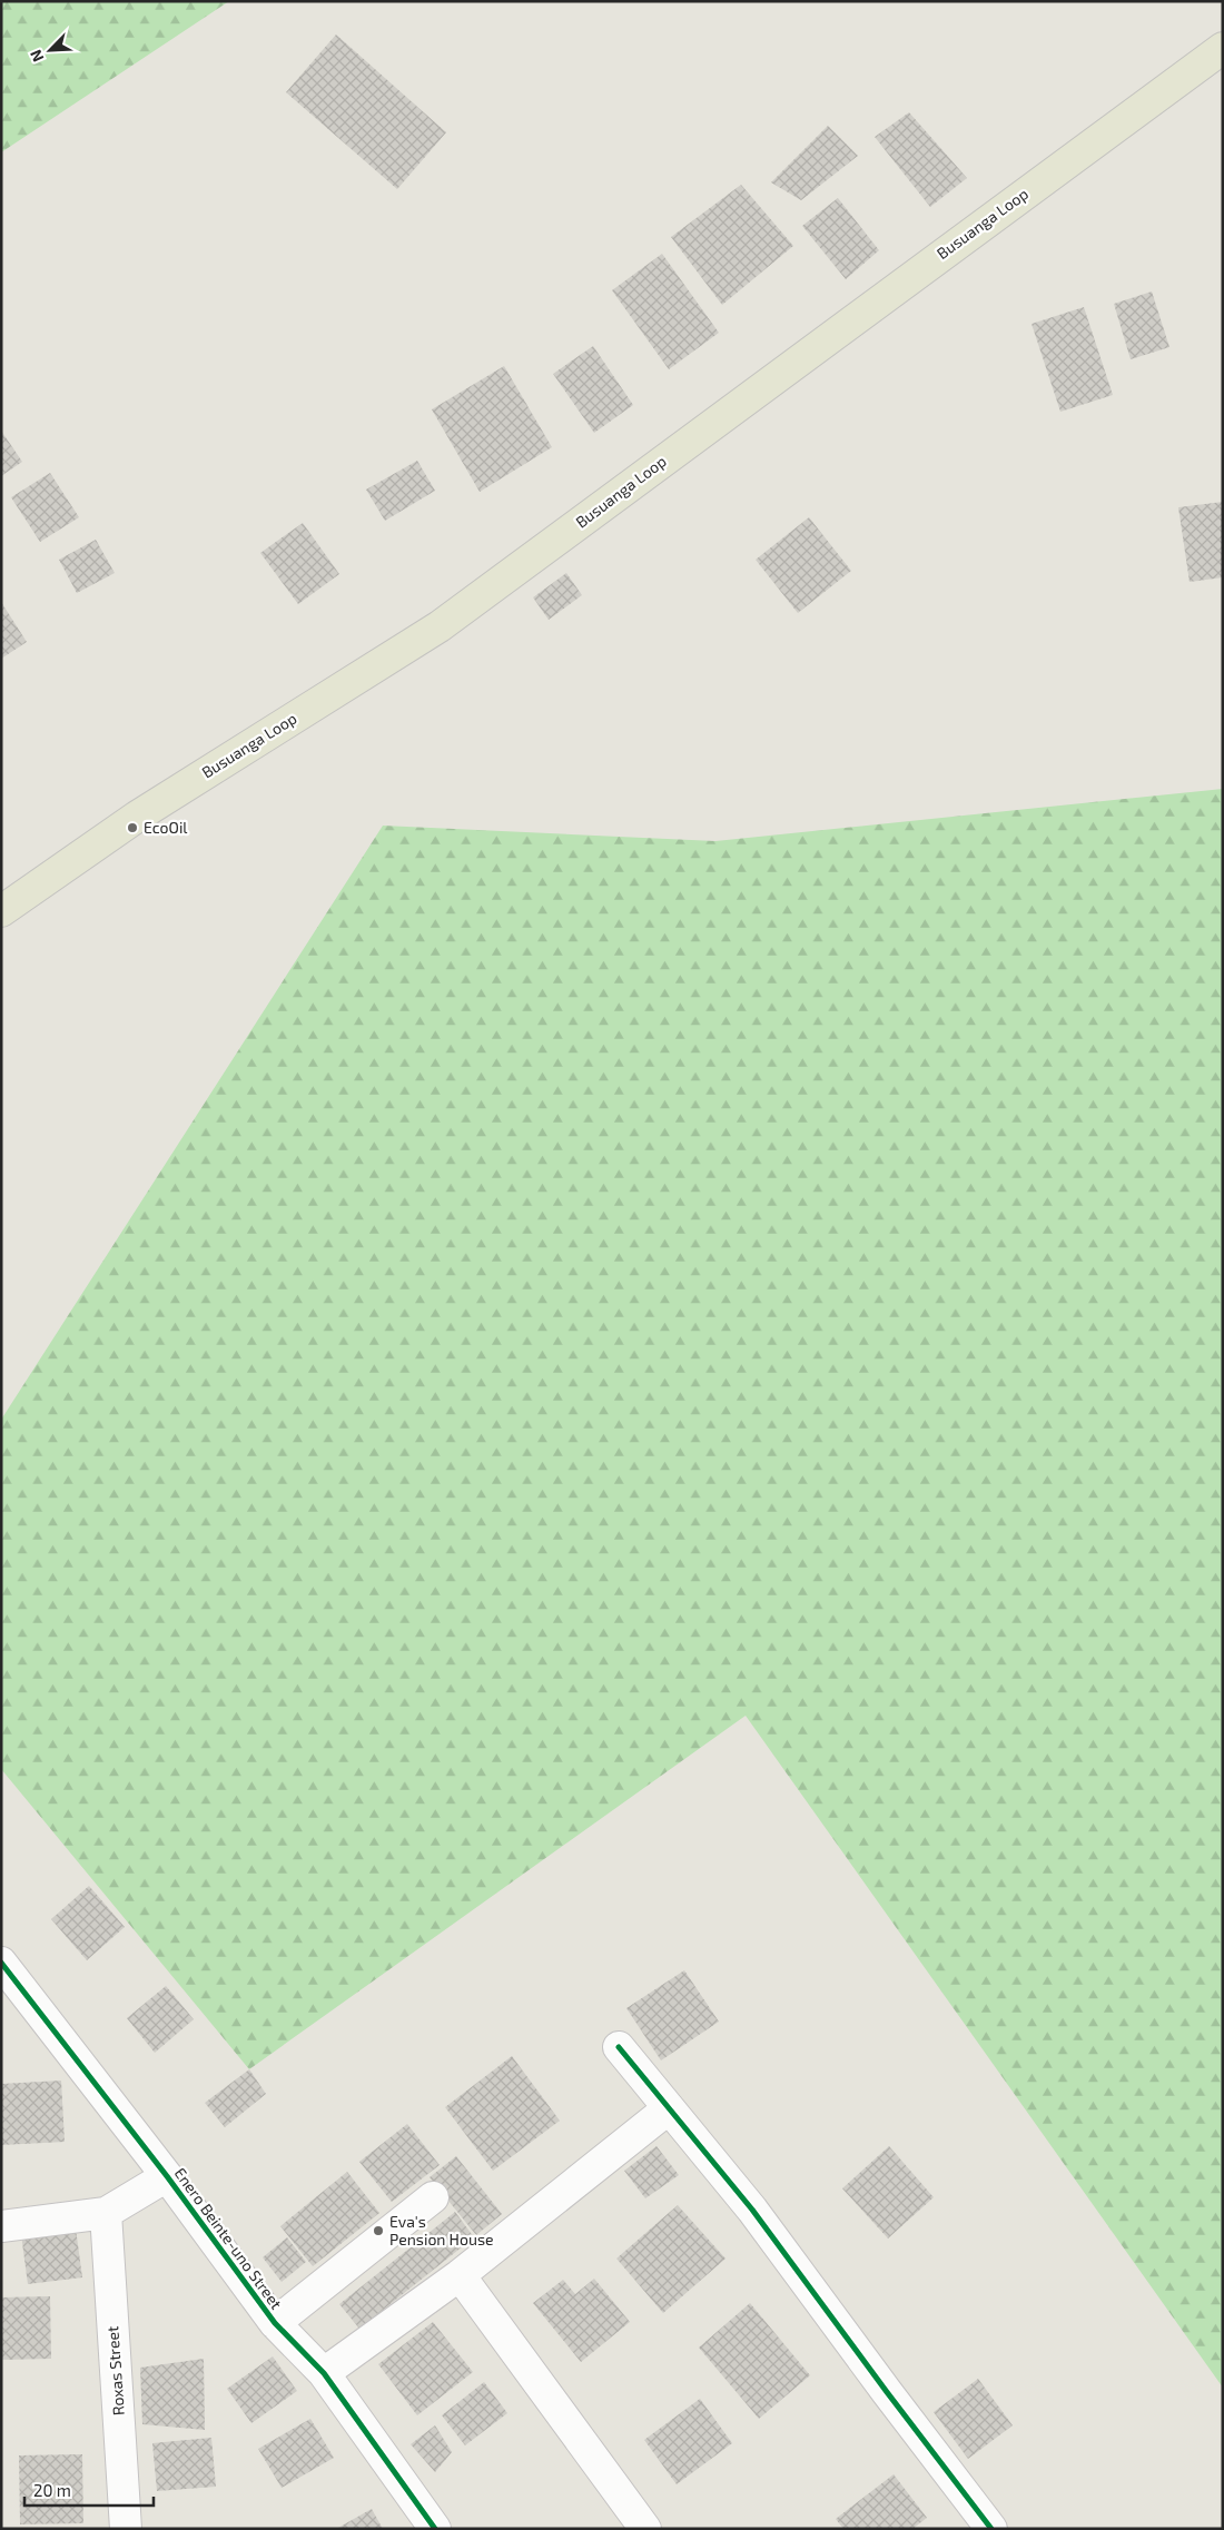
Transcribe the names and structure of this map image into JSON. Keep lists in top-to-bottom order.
{
  "streets": {
    "main road": ["Busuanga Loop"],
    "street": ["Enero Beinte-uno Street", "Roxas Street"]
  },
  "places": ["EcoOil", "Eva's Pension House"],
  "scale_bar": "20 m",
  "north": "bottom left"
}
